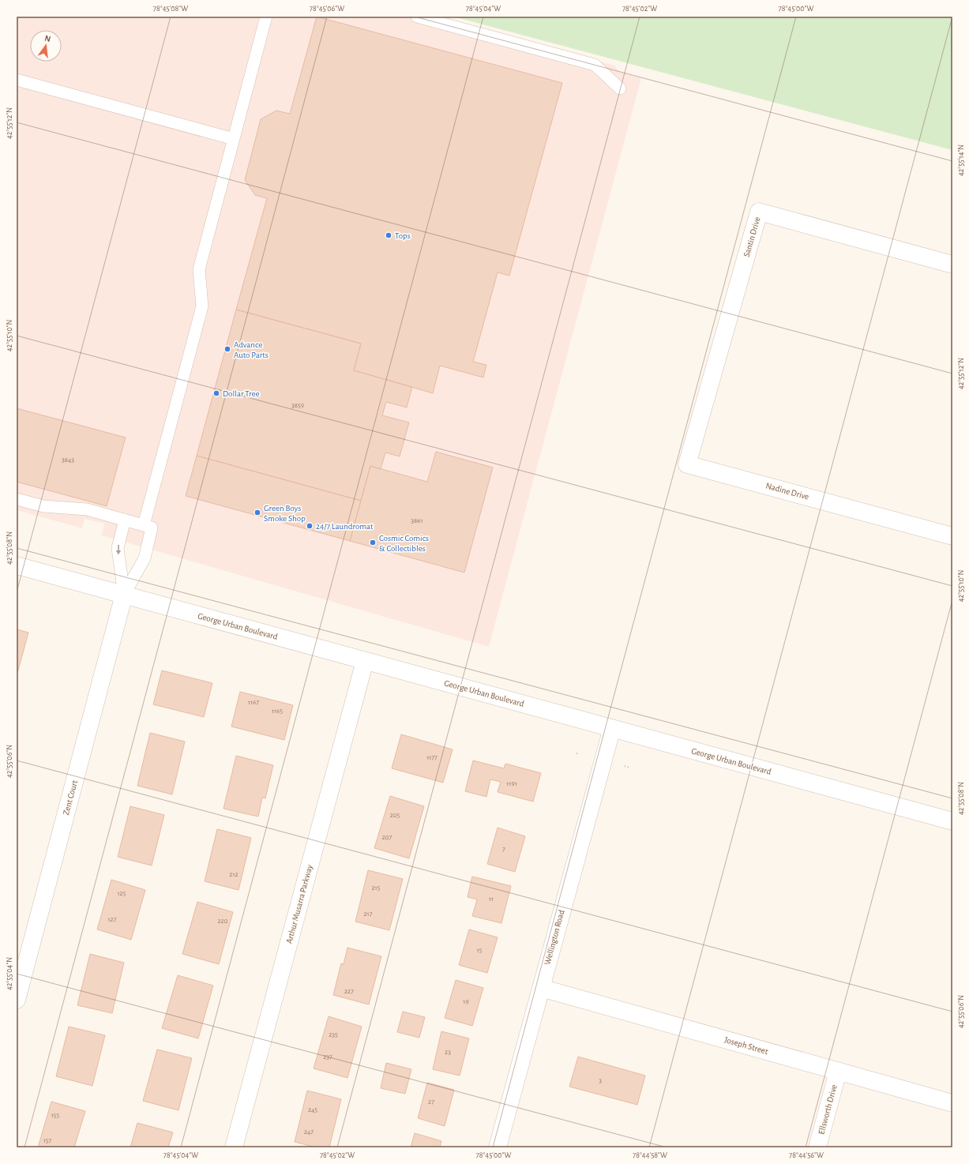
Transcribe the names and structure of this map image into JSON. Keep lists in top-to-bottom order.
{
  "streets": {
    "street": [
      "Santin Drive",
      "Nadine Drive",
      "George Urban Boulevard",
      "Zent Court",
      "Arthur Musarra Parkway",
      "Wellington Road",
      "Joseph Street",
      "Ellsworth Drive"
    ]
  },
  "crossings": [
    ["Santin Drive", "Nadine Drive"],
    ["George Urban Boulevard", "Zent Court"],
    ["George Urban Boulevard", "Arthur Musarra Parkway"],
    ["George Urban Boulevard", "Wellington Road"],
    ["Wellington Road", "Joseph Street"],
    ["Joseph Street", "Ellsworth Drive"]
  ],
  "places": [
    "Tops",
    "Advance Auto Parts",
    "Dollar Tree",
    "Green Boys Smoke Shop",
    "24/7 Laundromat",
    "Cosmic Comics & Collectibles"
  ],
  "house_numbers": [
    "3859",
    "3843",
    "3861",
    "1167",
    "1165",
    "1177",
    "1191",
    "205",
    "207",
    "7",
    "212",
    "215",
    "125",
    "11",
    "217",
    "127",
    "220",
    "15",
    "227",
    "19",
    "235",
    "23",
    "237",
    "3",
    "27",
    "245",
    "155",
    "247",
    "157"
  ],
  "north": "top",
  "coordinates": [
    "78°45'08\"W",
    "78°45'06\"W",
    "78°45'04\"W",
    "78°45'02\"W",
    "78°45'00\"W",
    "42°55'12\"N",
    "42°55'14\"N",
    "42°55'10\"N",
    "42°55'08\"N",
    "42°55'06\"N",
    "42°55'04\"N",
    "78°44'58\"W",
    "78°44'56\"W"
  ]
}
